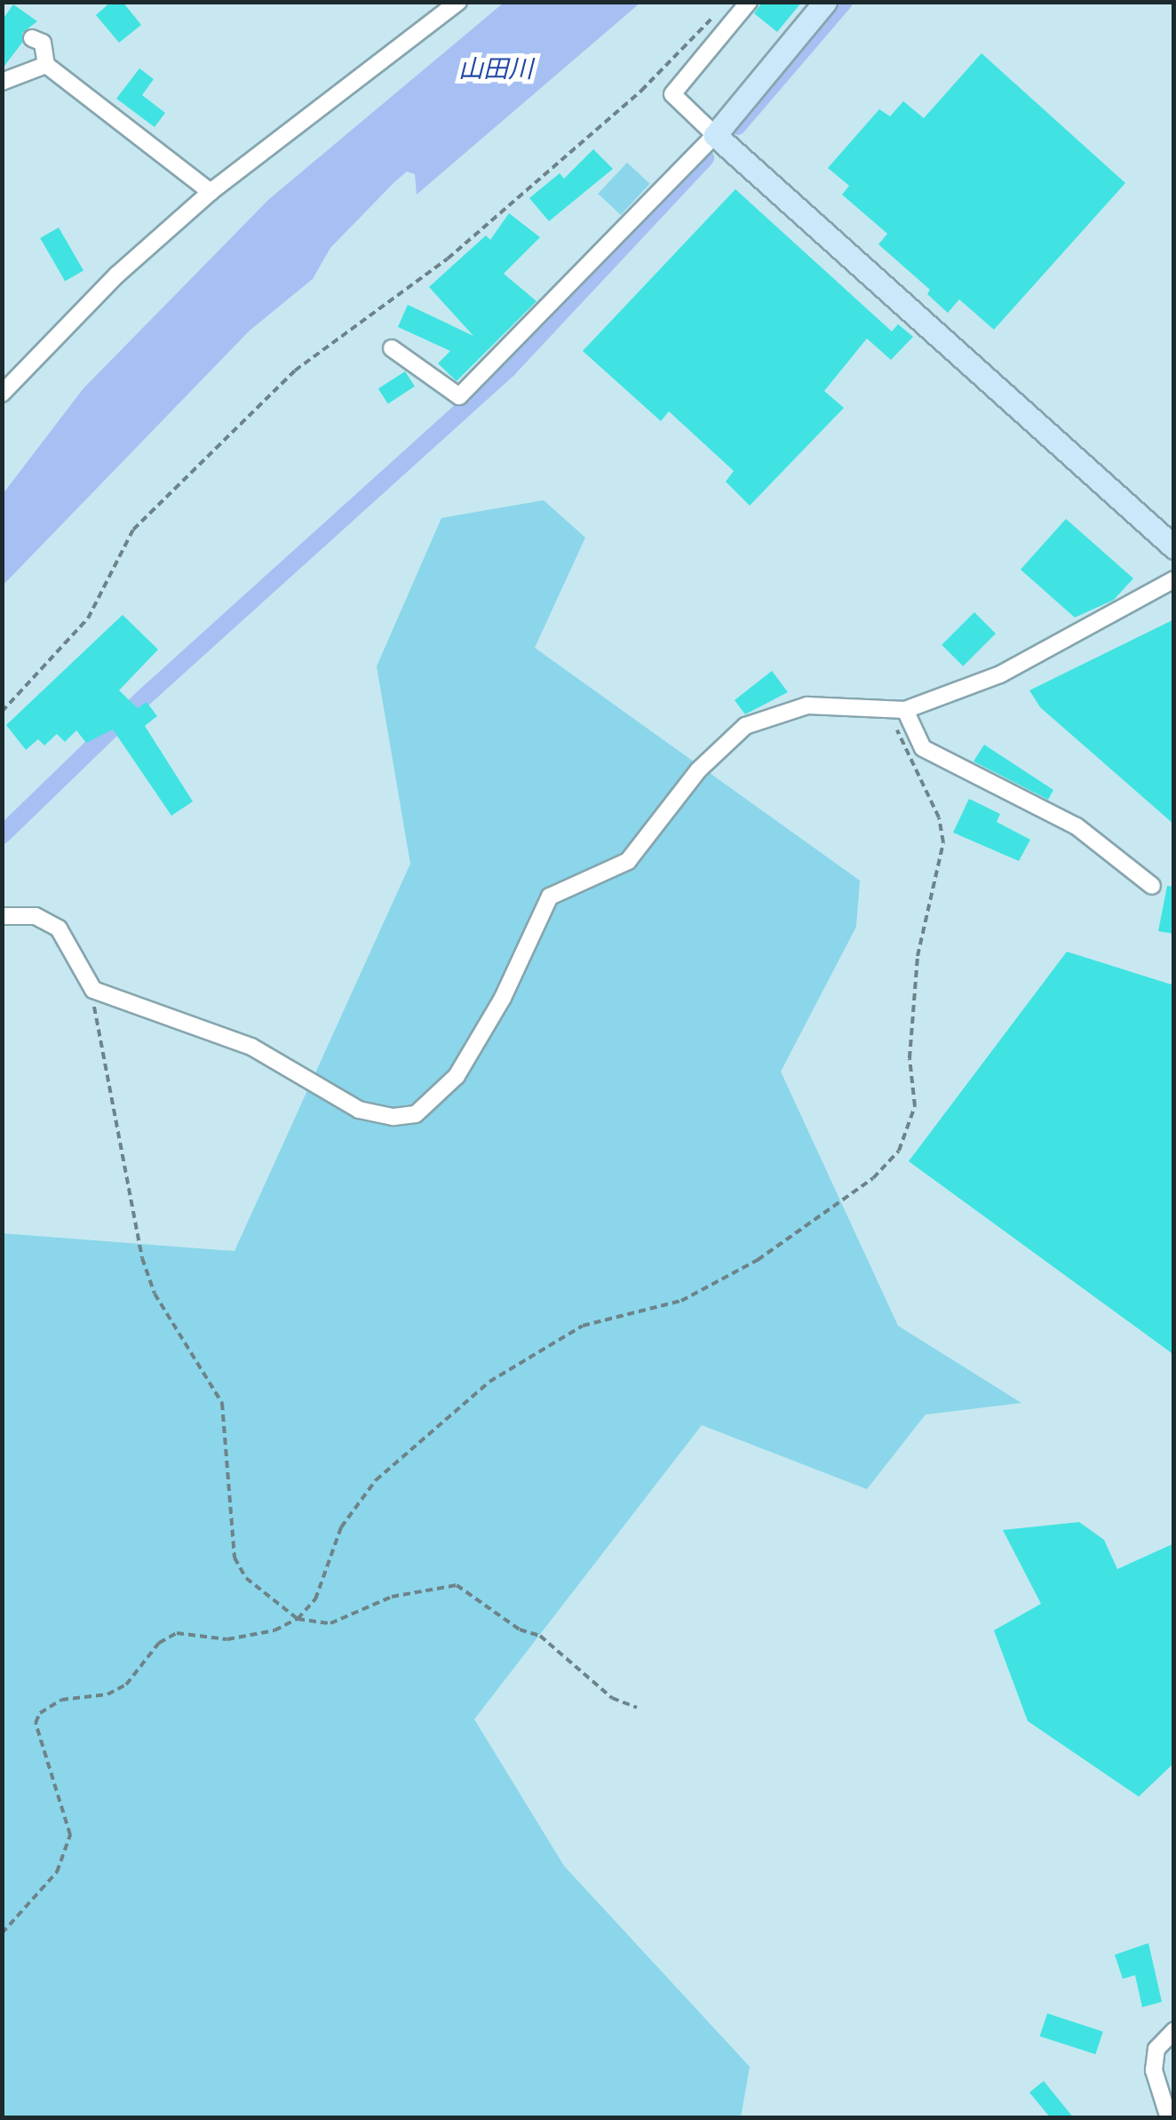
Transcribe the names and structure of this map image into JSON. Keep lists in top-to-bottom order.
{
  "water": ["山田川"]
}
